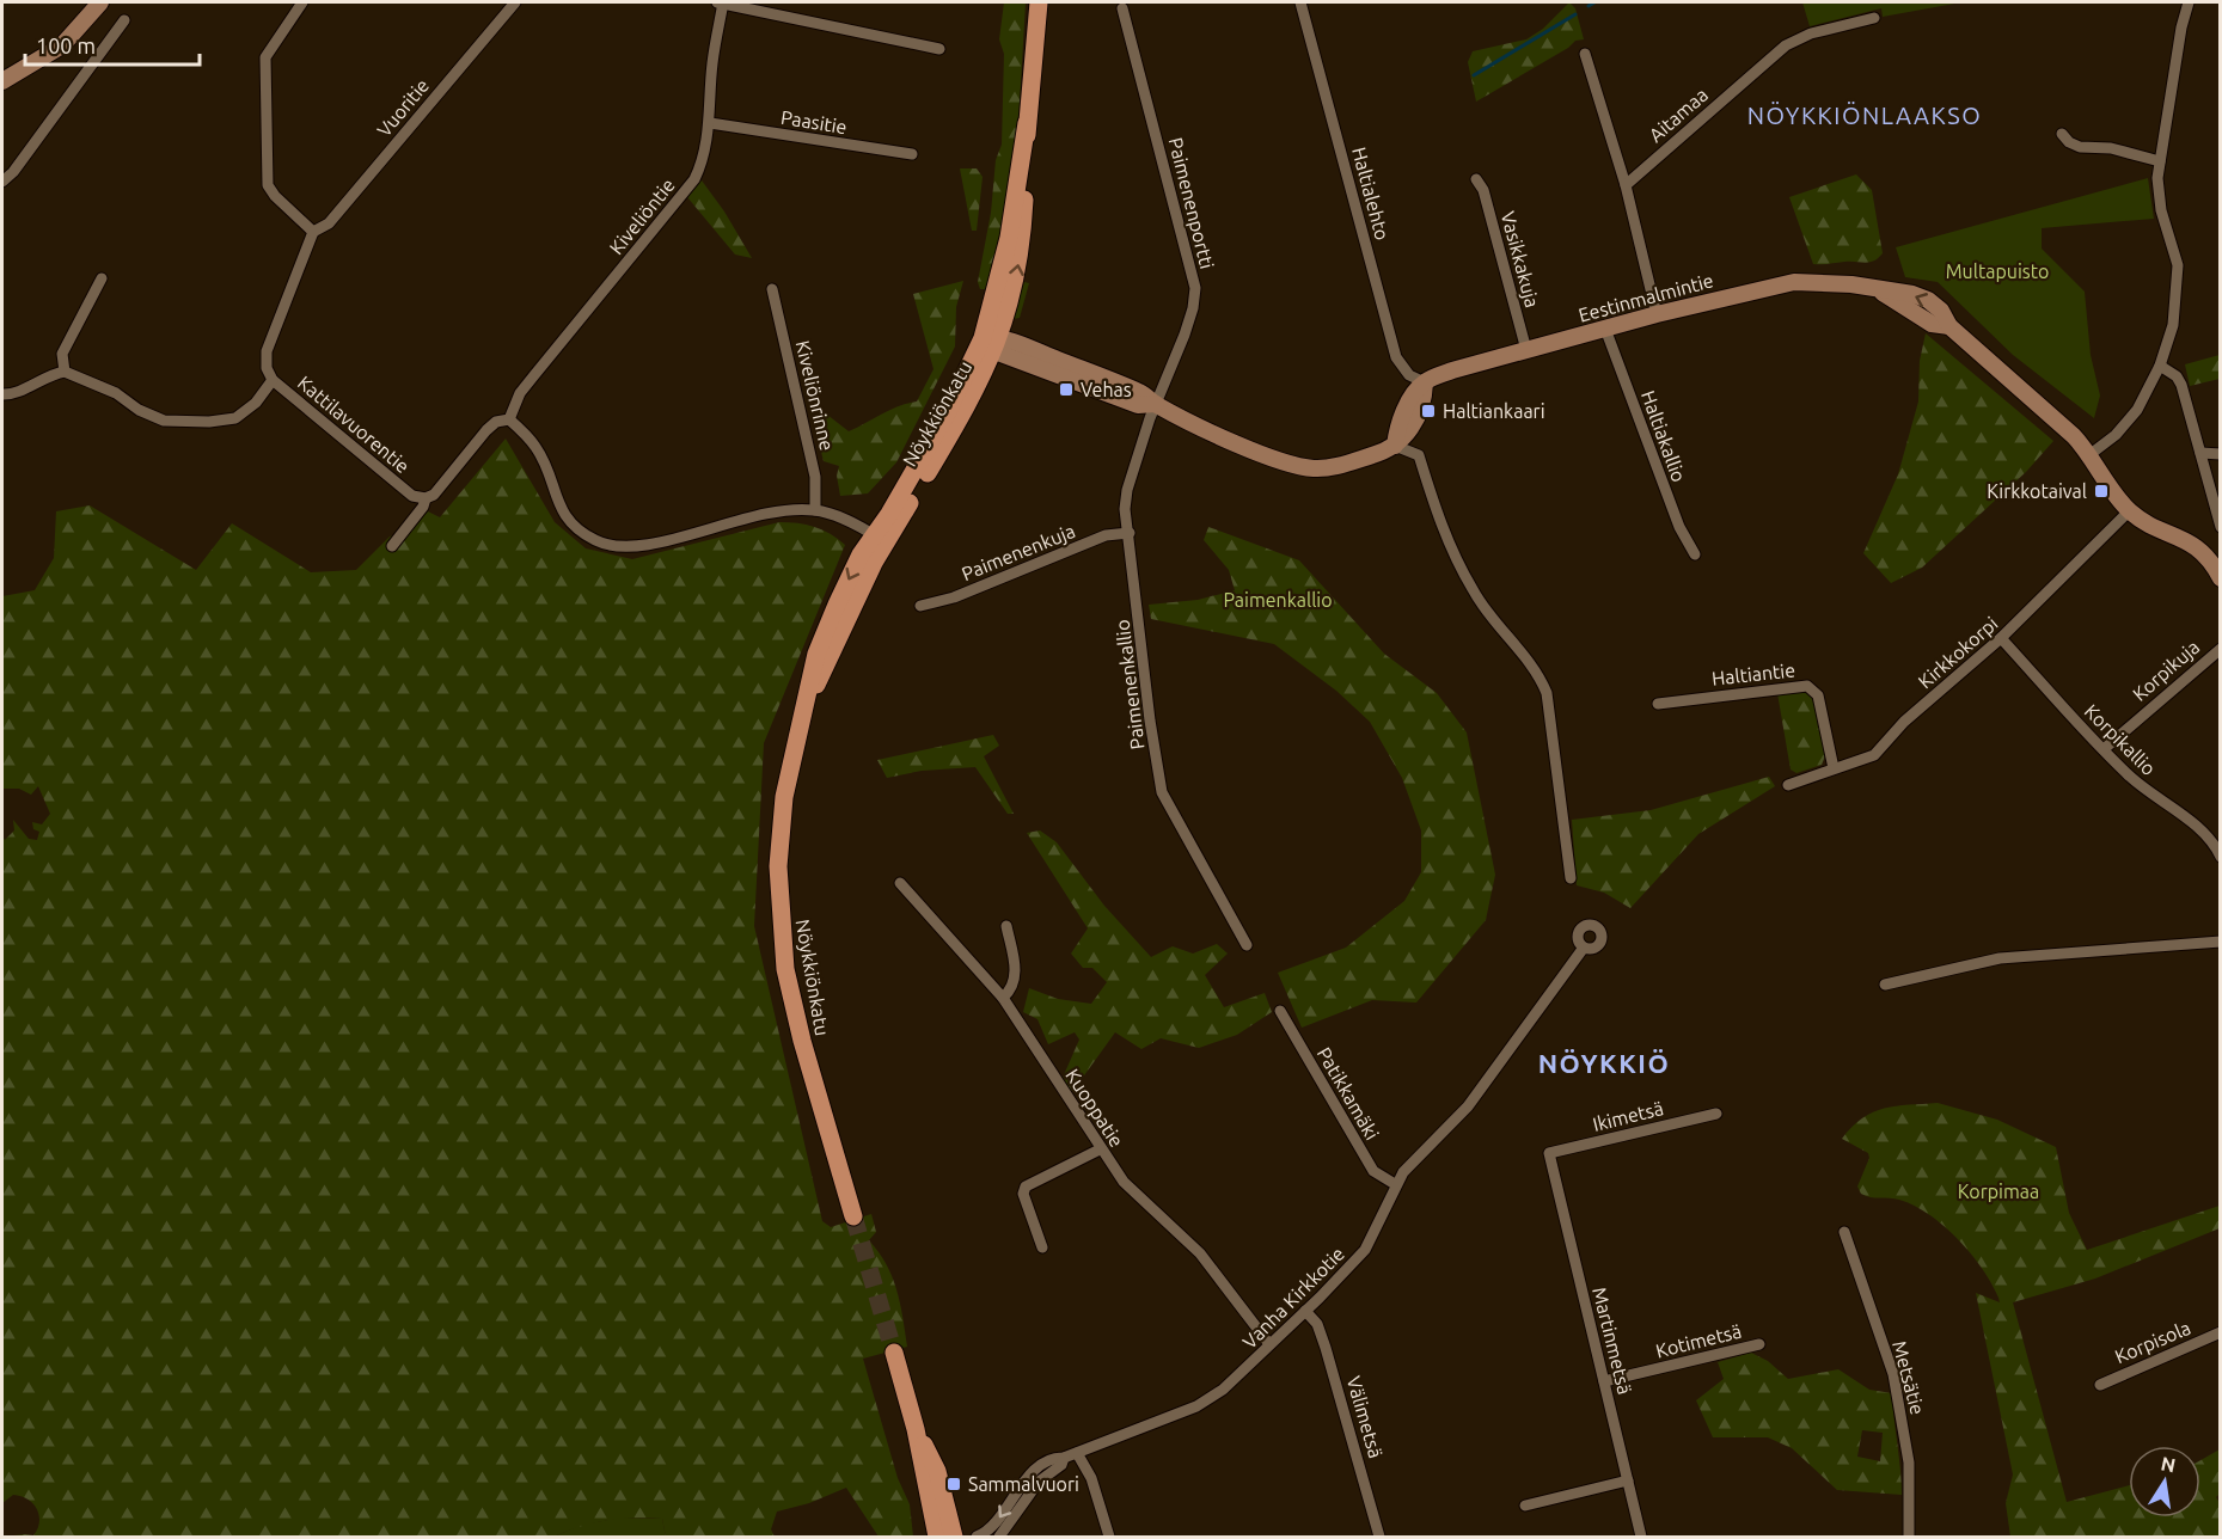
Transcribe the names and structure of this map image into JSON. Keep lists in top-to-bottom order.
{
  "streets": {
    "main road": ["Nöykkiönkatu"],
    "street": [
      "Vuoritie",
      "Aitamaa",
      "Paasitie",
      "Haltialehto",
      "Paimenenportti",
      "Kiveliöntie",
      "Vasikkakuja",
      "Eestinmalmintie",
      "Kiveliönrinne",
      "Kattilavuorentie",
      "Haltiakallio",
      "Paimenenkuja",
      "Kirkkokorpi",
      "Korpikuja",
      "Haltiantie",
      "Paimenenkallio",
      "Korpikallio",
      "Patikkamäki",
      "Kuoppatie",
      "Ikimetsä",
      "Vanha Kirkkotie",
      "Martinmetsä",
      "Kotimetsä",
      "Korpisola",
      "Metsätie",
      "Välimetsä"
    ]
  },
  "crossings": [
    ["Vuoritie", "Kattilavuorentie"],
    ["Paasitie", "Kiveliöntie"],
    ["Haltialehto", "Eestinmalmintie"],
    ["Paimenenportti", "Paimenenkallio"],
    ["Vasikkakuja", "Eestinmalmintie"],
    ["Eestinmalmintie", "Haltiakallio"],
    ["Eestinmalmintie", "Kirkkokorpi"],
    ["Paimenenkuja", "Paimenenkallio"],
    ["Kirkkokorpi", "Haltiantie"],
    ["Kirkkokorpi", "Korpikallio"],
    ["Korpikuja", "Korpikallio"],
    ["Patikkamäki", "Vanha Kirkkotie"],
    ["Kuoppatie", "Vanha Kirkkotie"],
    ["Ikimetsä", "Martinmetsä"],
    ["Vanha Kirkkotie", "Välimetsä"],
    ["Martinmetsä", "Kotimetsä"]
  ],
  "districts": ["NÖYKKIÖNLAAKSO", "NÖYKKIÖ"],
  "parks": ["Multapuisto", "Paimenkallio", "Korpimaa"],
  "places": {
    "transit": [
      "Vehas",
      "Haltiankaari",
      "Kirkkotaival",
      "Sammalvuori"
    ]
  },
  "scale_bar": "100 m",
  "north": "top"
}
